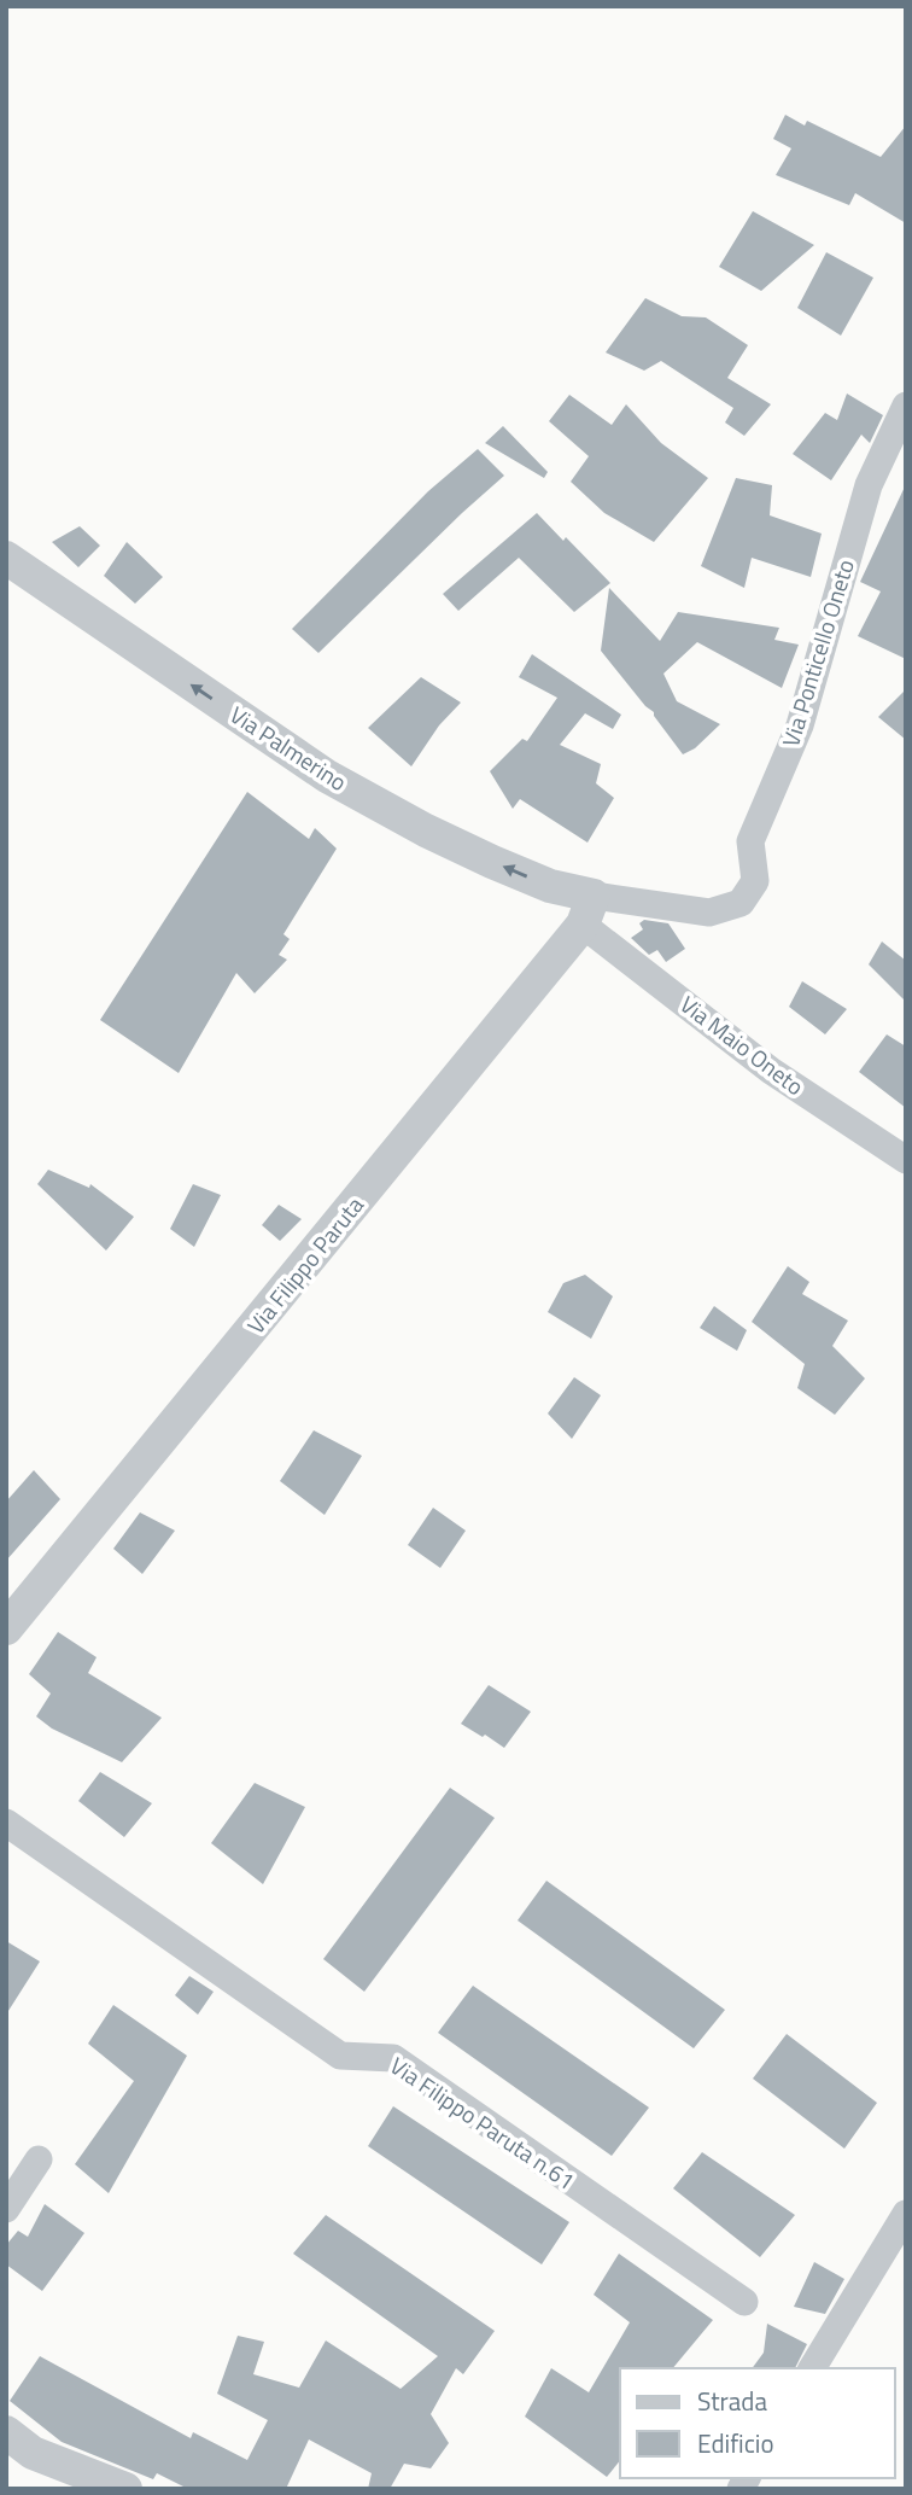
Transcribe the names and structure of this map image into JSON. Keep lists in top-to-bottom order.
{
  "streets": {
    "street": [
      "Via Ponticello Oneto",
      "Via Palmerino",
      "Via Maio Oneto",
      "Via Filippo Paruta",
      "Via Filippo Paruta n.61"
    ]
  },
  "crossings": [
    ["Via Ponticello Oneto", "Via Palmerino"],
    ["Via Ponticello Oneto", "Via Maio Oneto"],
    ["Via Ponticello Oneto", "Via Filippo Paruta"],
    ["Via Palmerino", "Via Maio Oneto"],
    ["Via Palmerino", "Via Filippo Paruta"],
    ["Via Maio Oneto", "Via Filippo Paruta"]
  ],
  "one_way": ["Via Palmerino"],
  "legend": ["Strada", "Edificio"]
}
